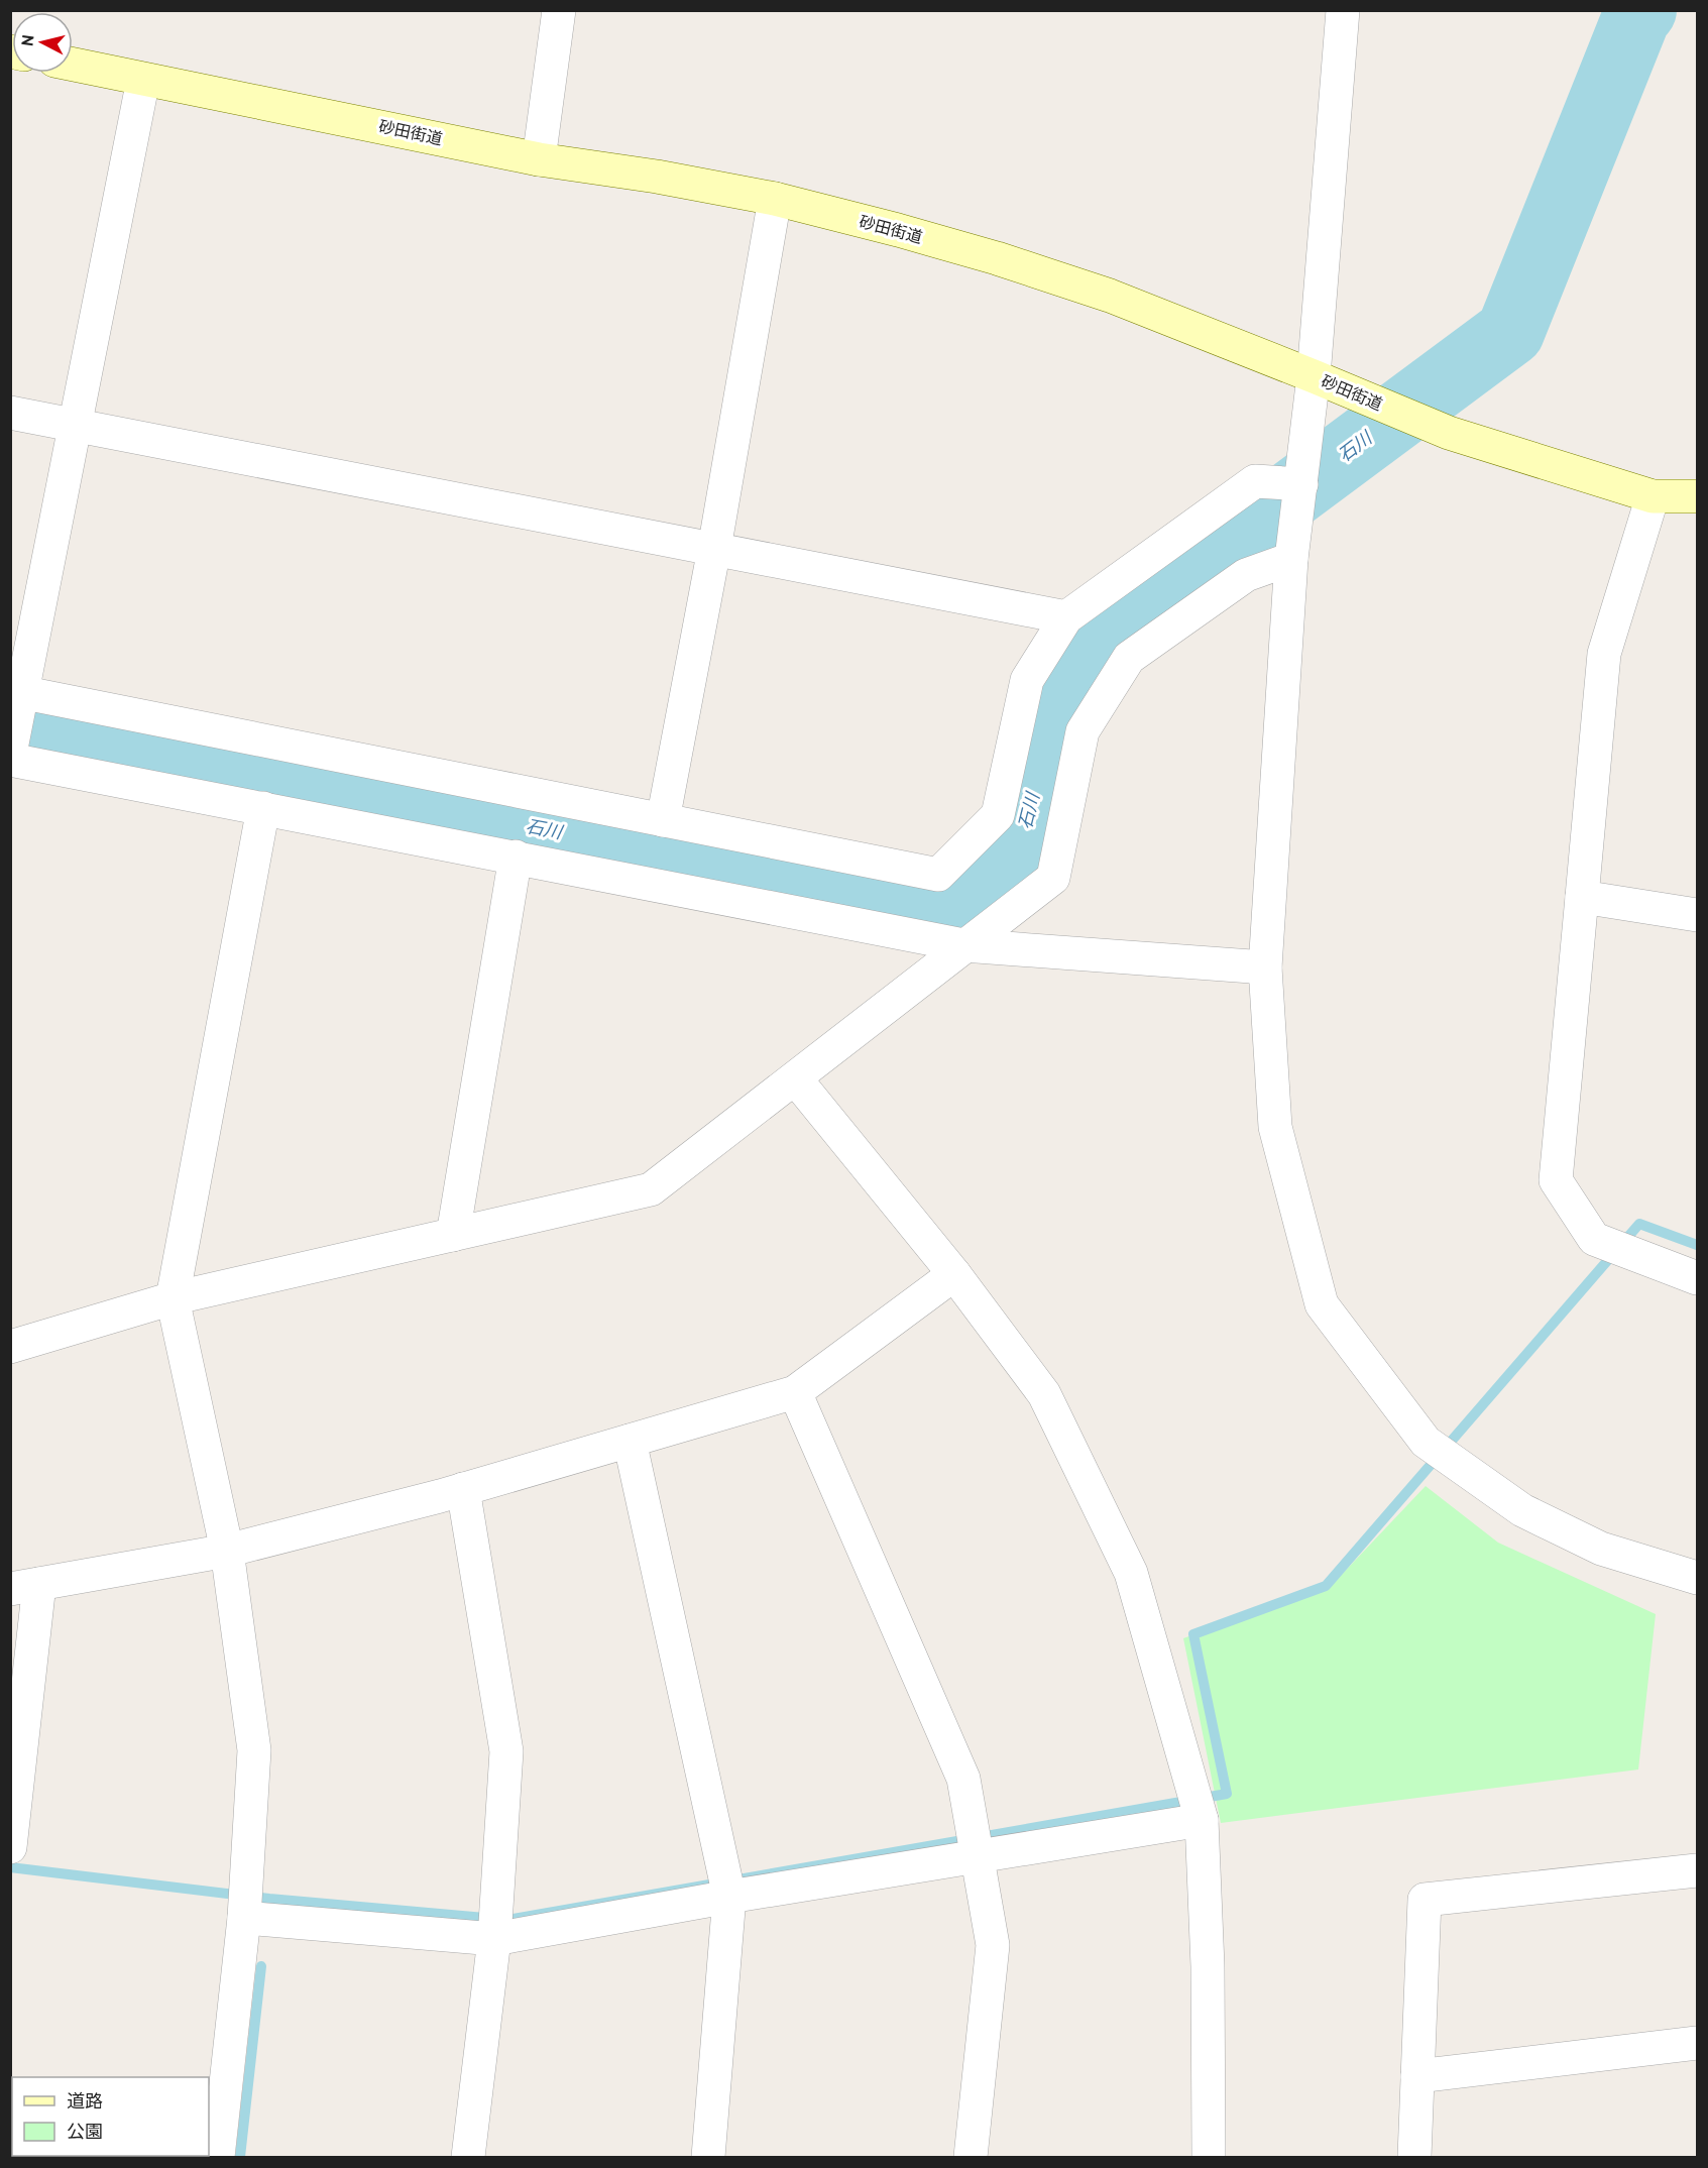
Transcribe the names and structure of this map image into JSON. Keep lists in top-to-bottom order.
{
  "streets": {
    "main road": ["砂田街道"]
  },
  "water": ["石川"],
  "legend": ["道路", "公園"],
  "north": "left"
}
